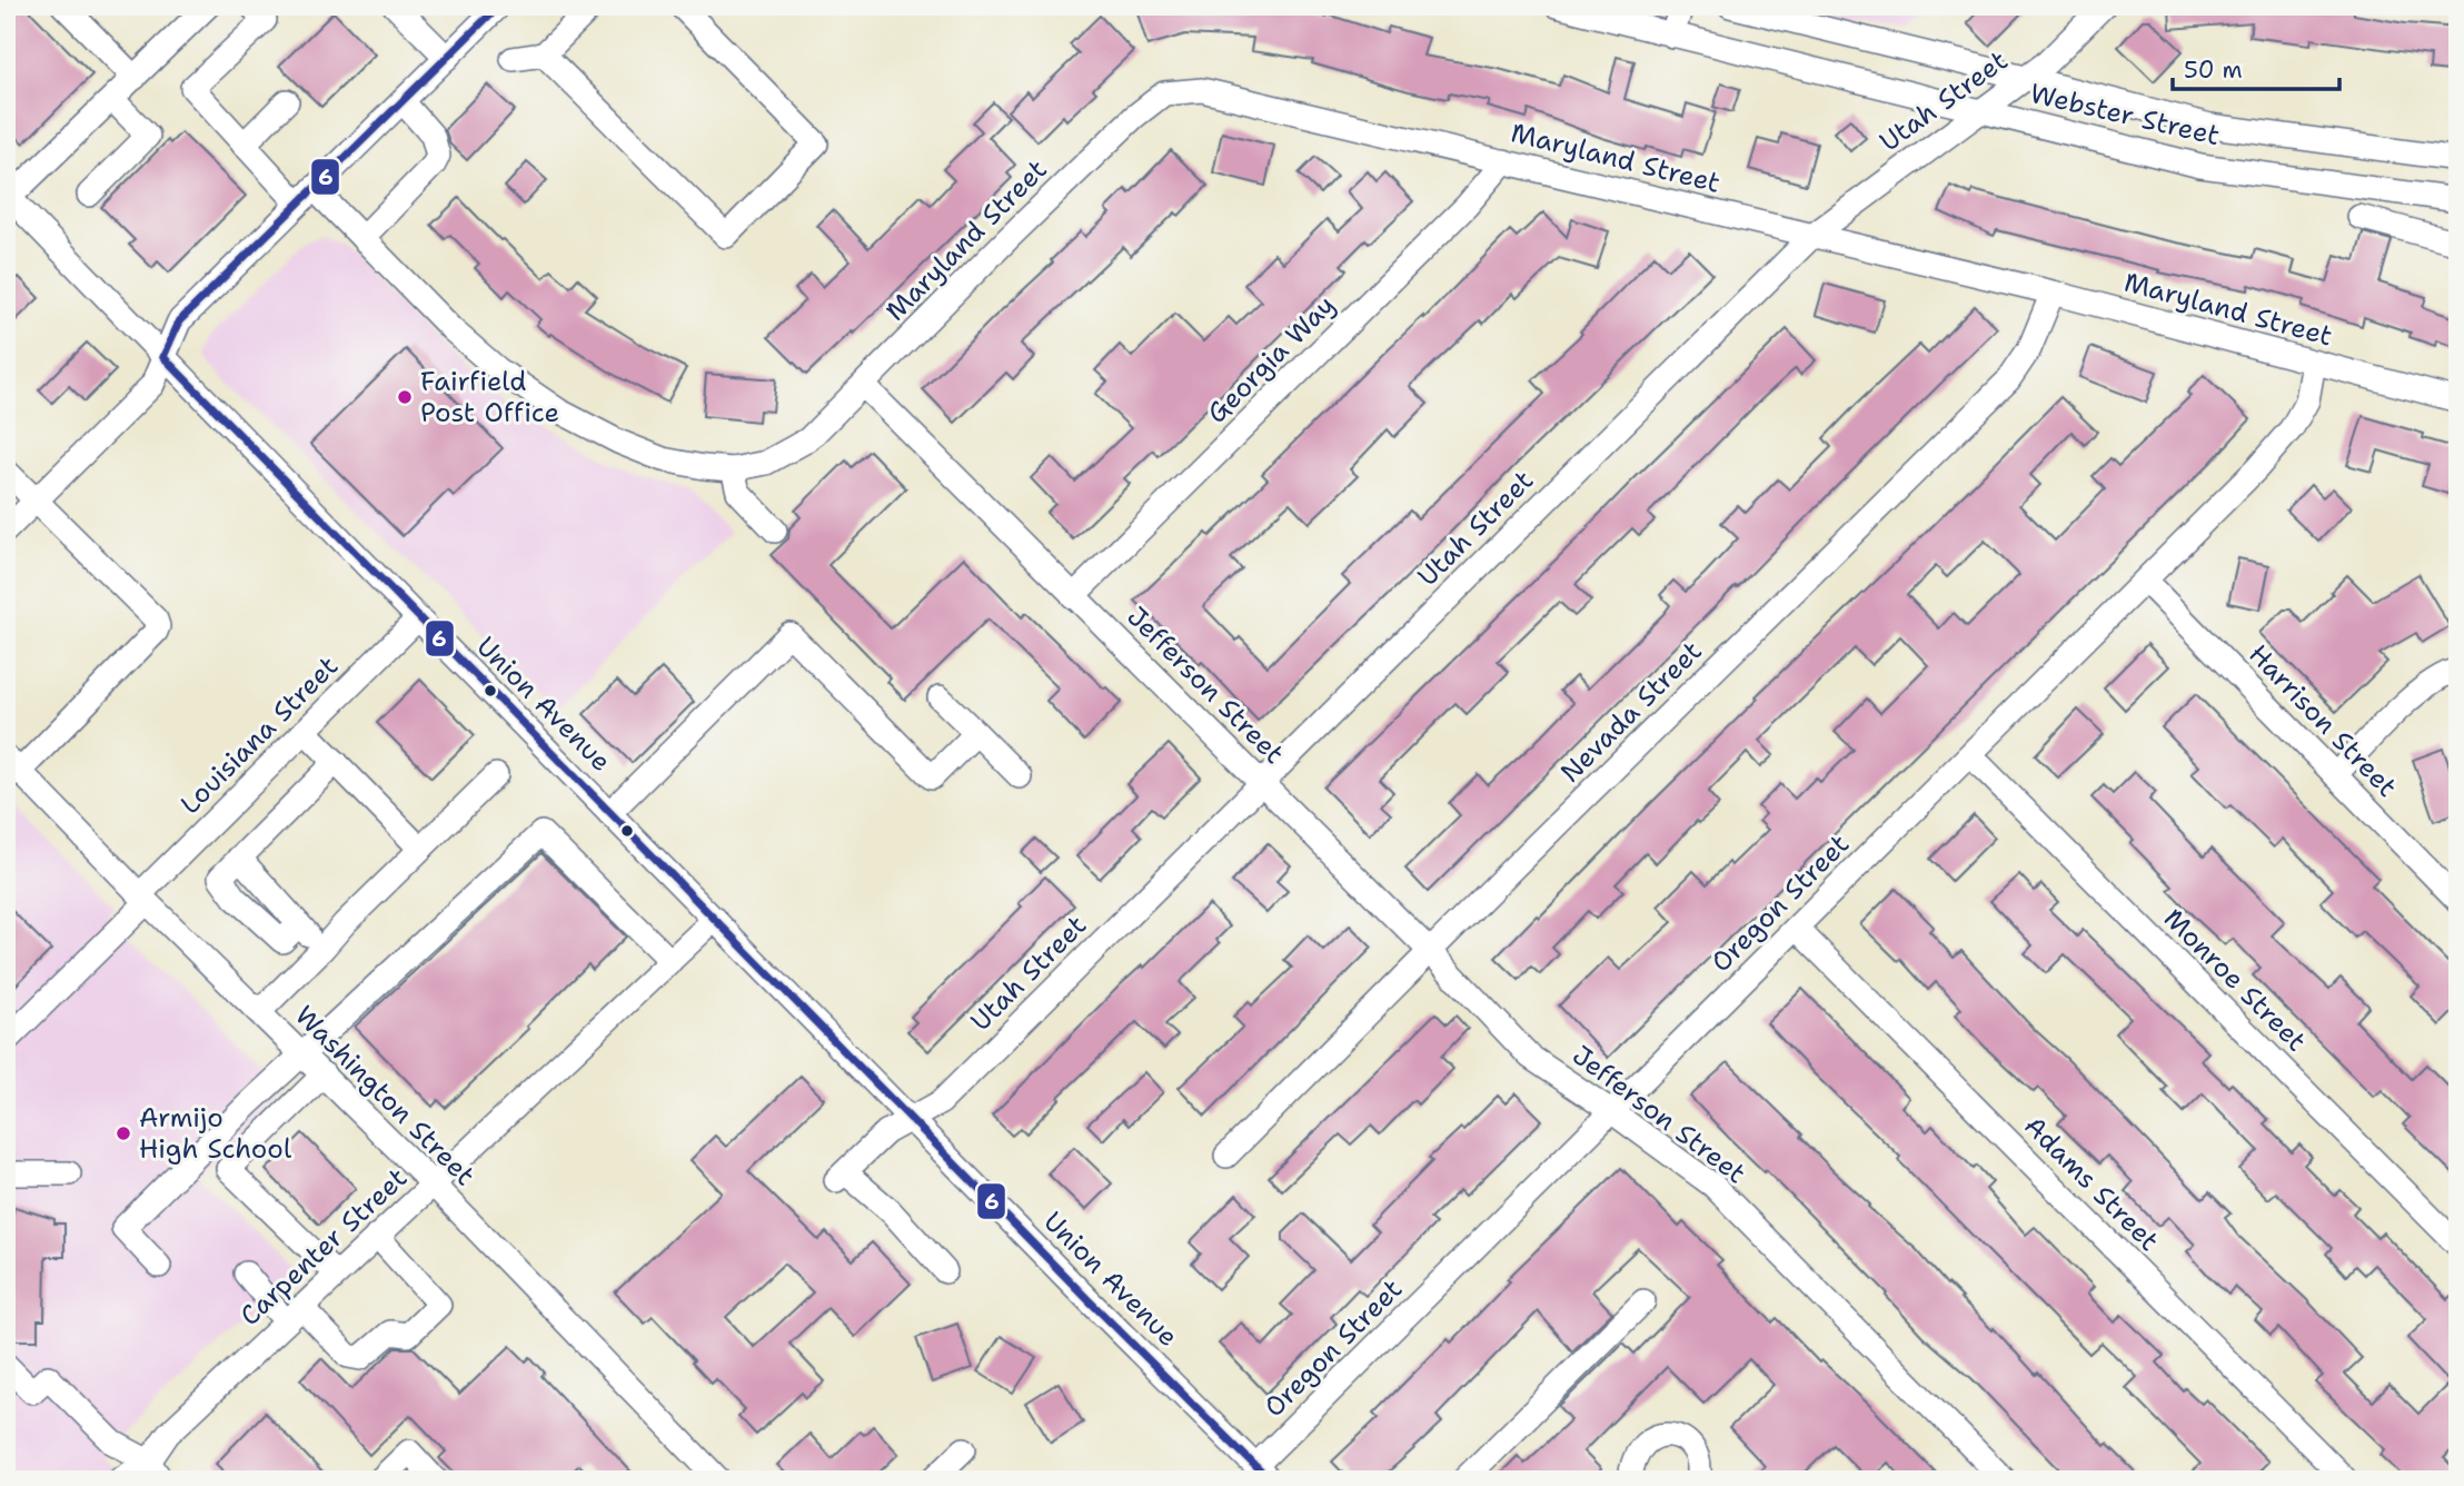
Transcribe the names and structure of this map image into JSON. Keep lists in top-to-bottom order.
{
  "streets": {
    "street": [
      "Utah Street",
      "Webster Street",
      "Maryland Street",
      "Georgia Way",
      "Jefferson Street",
      "Union Avenue",
      "Nevada Street",
      "Harrison Street",
      "Louisiana Street",
      "Oregon Street",
      "Monroe Street",
      "Washington Street",
      "Adams Street",
      "Carpenter Street"
    ]
  },
  "crossings": [
    ["Utah Street", "Webster Street"],
    ["Utah Street", "Maryland Street"],
    ["Utah Street", "Jefferson Street"],
    ["Utah Street", "Union Avenue"],
    ["Maryland Street", "Georgia Way"],
    ["Maryland Street", "Jefferson Street"],
    ["Maryland Street", "Nevada Street"],
    ["Maryland Street", "Oregon Street"],
    ["Georgia Way", "Jefferson Street"],
    ["Jefferson Street", "Nevada Street"],
    ["Jefferson Street", "Oregon Street"],
    ["Union Avenue", "Louisiana Street"],
    ["Union Avenue", "Oregon Street"],
    ["Union Avenue", "Carpenter Street"],
    ["Harrison Street", "Oregon Street"],
    ["Louisiana Street", "Washington Street"],
    ["Oregon Street", "Monroe Street"],
    ["Oregon Street", "Adams Street"],
    ["Washington Street", "Carpenter Street"]
  ],
  "places": ["Fairfield Post Office", "Armijo High School"],
  "lines": ["transit line 6"],
  "scale_bar": "50 m"
}
